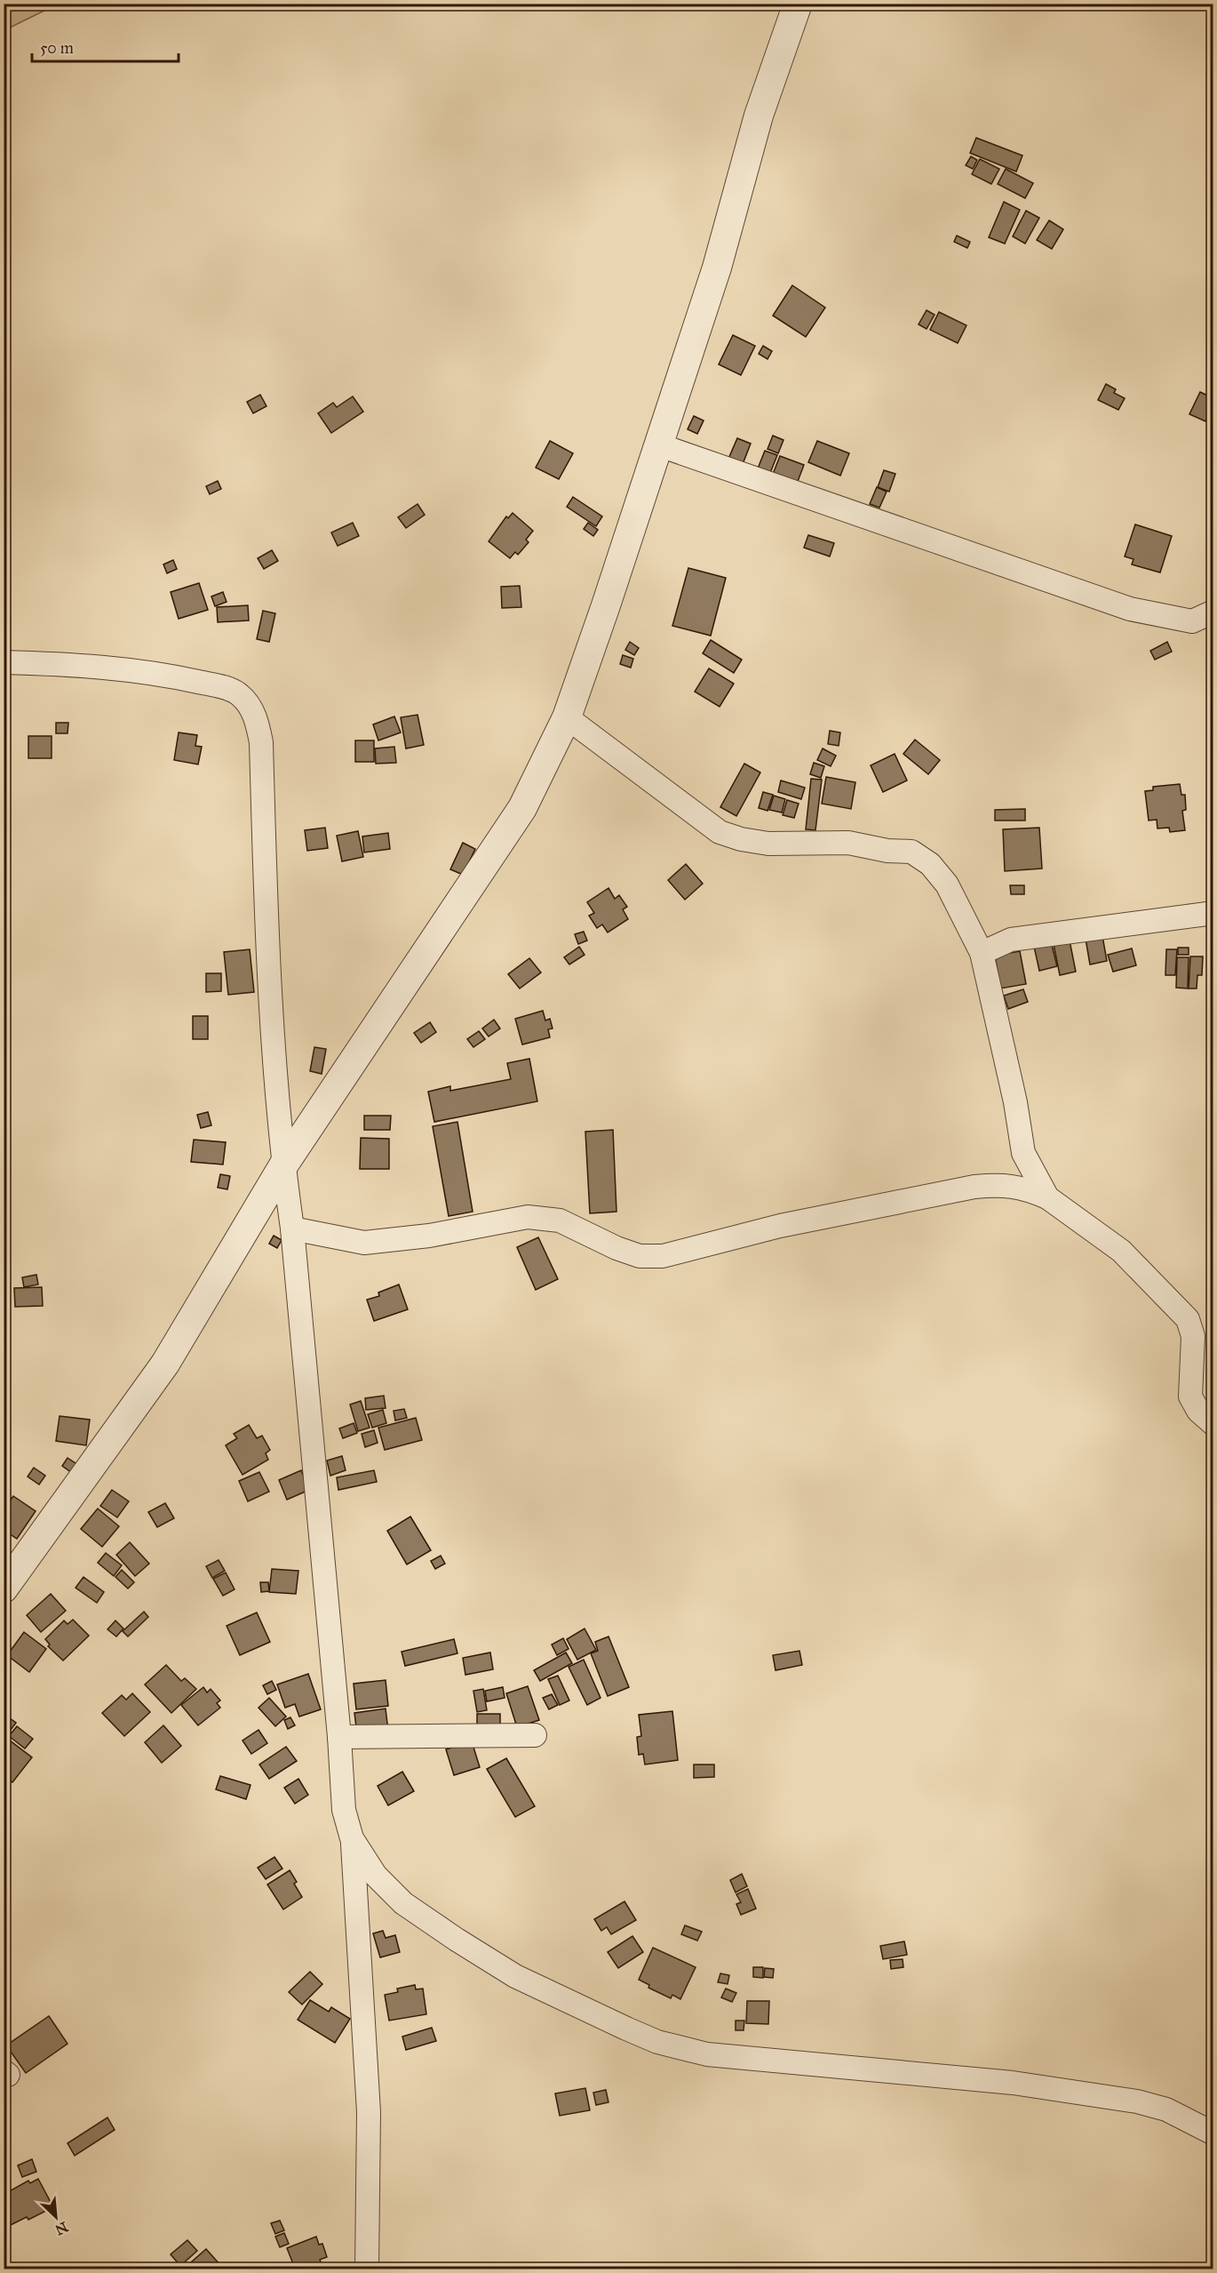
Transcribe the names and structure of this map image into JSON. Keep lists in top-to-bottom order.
{
  "scale_bar": "50 m",
  "north": "bottom right"
}
